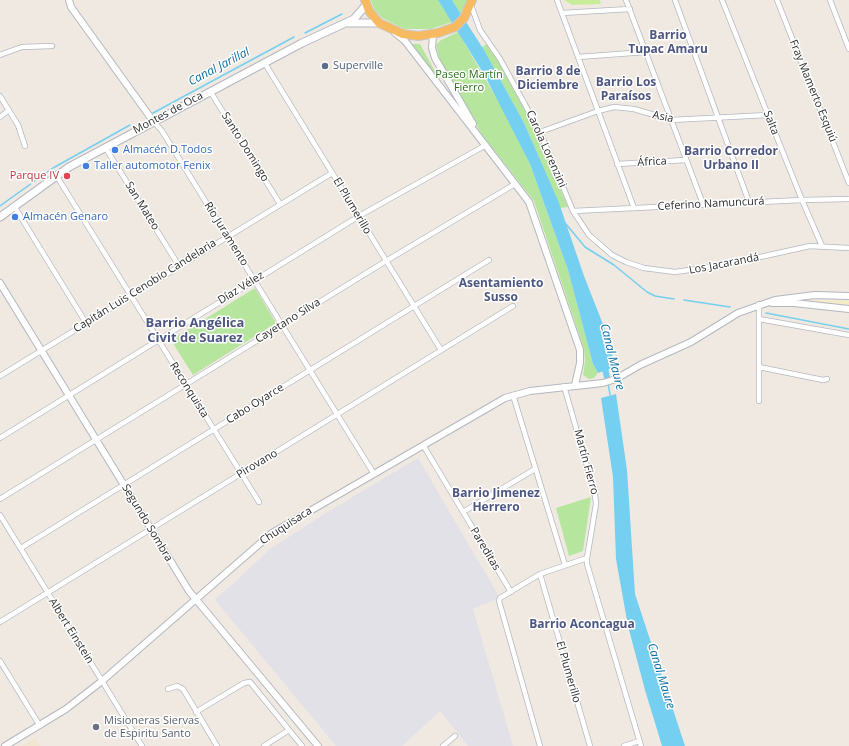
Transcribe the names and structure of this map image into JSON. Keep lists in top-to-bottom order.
{
  "streets": {
    "main road": ["Montes de Oca"],
    "street": [
      "Fray Mamerto Esquiú",
      "Asia",
      "Salta",
      "Santo Domingo",
      "Carola Lorenzini",
      "África",
      "Ceferino Namuncurá",
      "San Mateo",
      "El Plumerillo",
      "Río Juramento",
      "Los Jacarandá",
      "Capitán Luis Cenobio Candelaria",
      "Díaz Vélez",
      "Cayetano Silva",
      "Reconquista",
      "Cabo Oyarce",
      "Martín Fierro",
      "Pirovano",
      "Segundo Sombra",
      "Chuquisaca",
      "Pareditas",
      "Albert Einstein"
    ]
  },
  "crossings": [
    ["Montes de Oca", "Santo Domingo"],
    ["Montes de Oca", "San Mateo"],
    ["Montes de Oca", "El Plumerillo"],
    ["Montes de Oca", "Río Juramento"],
    ["Montes de Oca", "Reconquista"],
    ["Asia", "Salta"],
    ["Asia", "Carola Lorenzini"],
    ["Salta", "Ceferino Namuncurá"],
    ["Salta", "Los Jacarandá"],
    ["Santo Domingo", "Capitán Luis Cenobio Candelaria"],
    ["Carola Lorenzini", "Ceferino Namuncurá"],
    ["Carola Lorenzini", "Los Jacarandá"],
    ["Ceferino Namuncurá", "Los Jacarandá"],
    ["San Mateo", "Capitán Luis Cenobio Candelaria"],
    ["El Plumerillo", "Capitán Luis Cenobio Candelaria"],
    ["El Plumerillo", "Díaz Vélez"],
    ["El Plumerillo", "Cayetano Silva"],
    ["El Plumerillo", "Cabo Oyarce"],
    ["El Plumerillo", "Pirovano"],
    ["Río Juramento", "Capitán Luis Cenobio Candelaria"],
    ["Río Juramento", "Díaz Vélez"],
    ["Río Juramento", "Cayetano Silva"],
    ["Río Juramento", "Cabo Oyarce"],
    ["Río Juramento", "Pirovano"],
    ["Río Juramento", "Chuquisaca"],
    ["Capitán Luis Cenobio Candelaria", "Reconquista"],
    ["Capitán Luis Cenobio Candelaria", "Segundo Sombra"],
    ["Díaz Vélez", "Reconquista"],
    ["Díaz Vélez", "Segundo Sombra"],
    ["Cayetano Silva", "Reconquista"],
    ["Cayetano Silva", "Segundo Sombra"],
    ["Reconquista", "Cabo Oyarce"],
    ["Reconquista", "Pirovano"],
    ["Cabo Oyarce", "Segundo Sombra"],
    ["Cabo Oyarce", "Albert Einstein"],
    ["Martín Fierro", "Chuquisaca"],
    ["Pirovano", "Segundo Sombra"],
    ["Pirovano", "Albert Einstein"],
    ["Segundo Sombra", "Chuquisaca"],
    ["Chuquisaca", "Pareditas"],
    ["Chuquisaca", "Albert Einstein"]
  ],
  "districts": [
    "Barrio Tupac Amaru",
    "Barrio 8 de Diciembre",
    "Barrio Los Paraísos",
    "Barrio Corredor Urbano II",
    "Asentamiento Susso",
    "Barrio Angélica Civit de Suarez",
    "Barrio Jimenez Herrero",
    "Barrio Aconcagua"
  ],
  "water": ["Canal Jarillal", "Canal Maure"],
  "parks": ["Paseo Martín Fierro"],
  "places": [
    "Superville",
    "Almacén D.Todos",
    "Taller automotor Fenix",
    "Parque IV",
    "Almacén Genaro",
    "Misioneras Siervas de Espiritu Santo"
  ]
}
